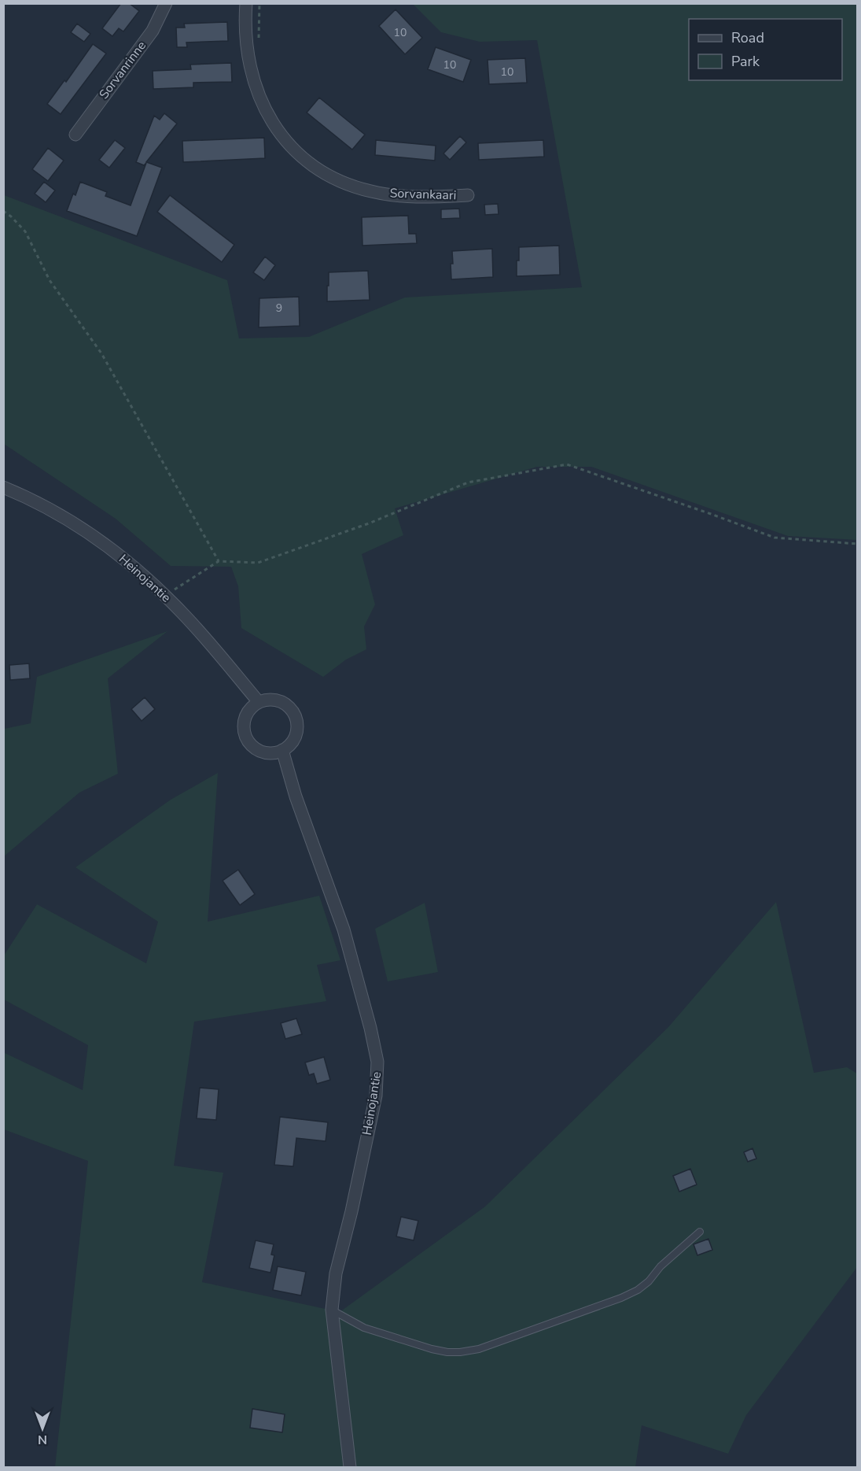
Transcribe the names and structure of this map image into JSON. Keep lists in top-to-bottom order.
{
  "streets": {
    "street": ["Sorvanrinne", "Sorvankaari", "Heinojantie"]
  },
  "house_numbers": [
    "10",
    "10",
    "10",
    "9"
  ],
  "legend": ["Road", "Park"],
  "north": "bottom"
}
